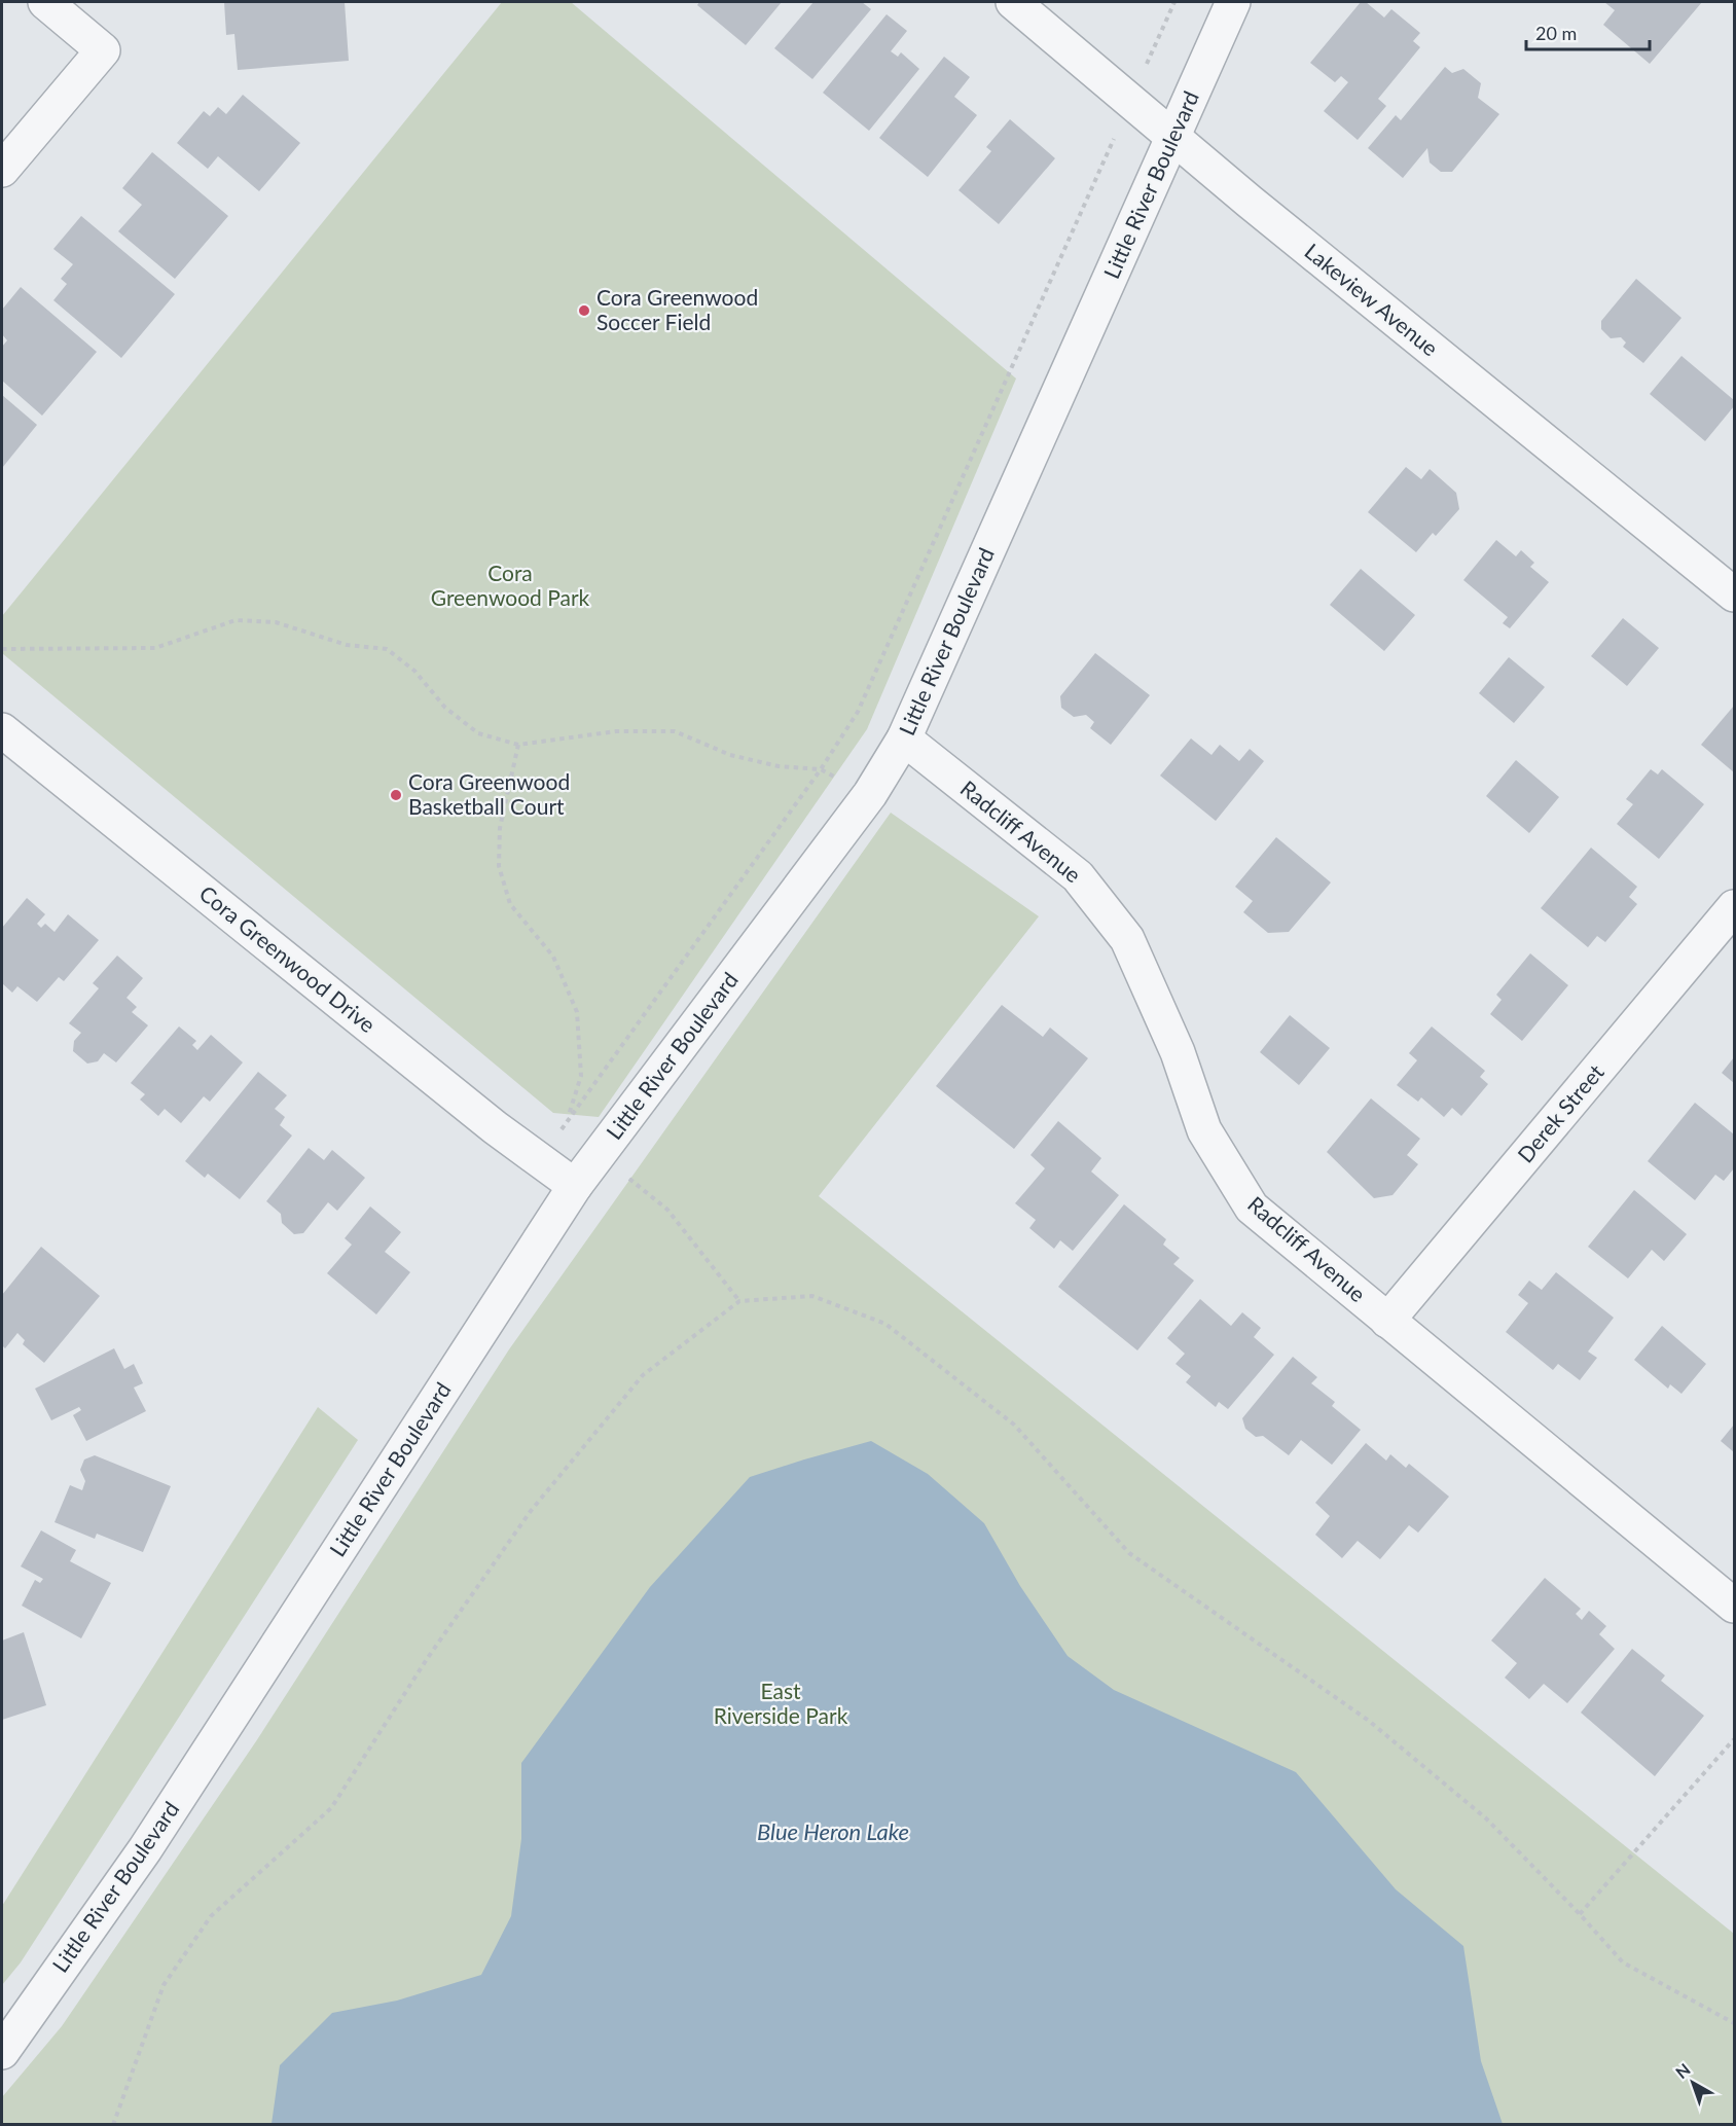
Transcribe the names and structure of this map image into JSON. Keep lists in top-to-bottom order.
{
  "streets": {
    "street": [
      "Little River Boulevard",
      "Lakeview Avenue",
      "Radcliff Avenue",
      "Cora Greenwood Drive",
      "Derek Street"
    ]
  },
  "crossings": [
    ["Little River Boulevard", "Lakeview Avenue"],
    ["Little River Boulevard", "Radcliff Avenue"],
    ["Little River Boulevard", "Cora Greenwood Drive"],
    ["Radcliff Avenue", "Derek Street"]
  ],
  "water": ["Blue Heron Lake"],
  "parks": ["Cora Greenwood Park", "East Riverside Park"],
  "places": ["Cora Greenwood Soccer Field", "Cora Greenwood Basketball Court"],
  "scale_bar": "20 m",
  "north": "top left"
}
